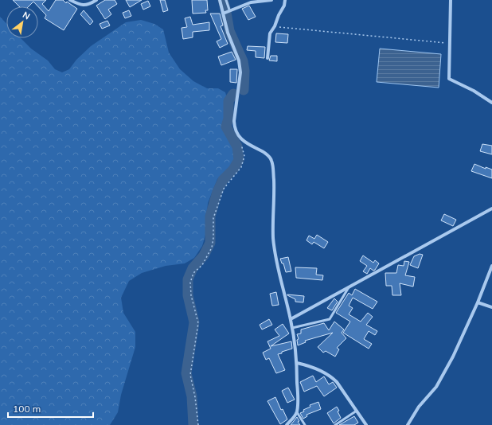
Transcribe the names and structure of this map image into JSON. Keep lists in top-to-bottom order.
{
  "scale_bar": "100 m",
  "north": "top right"
}
